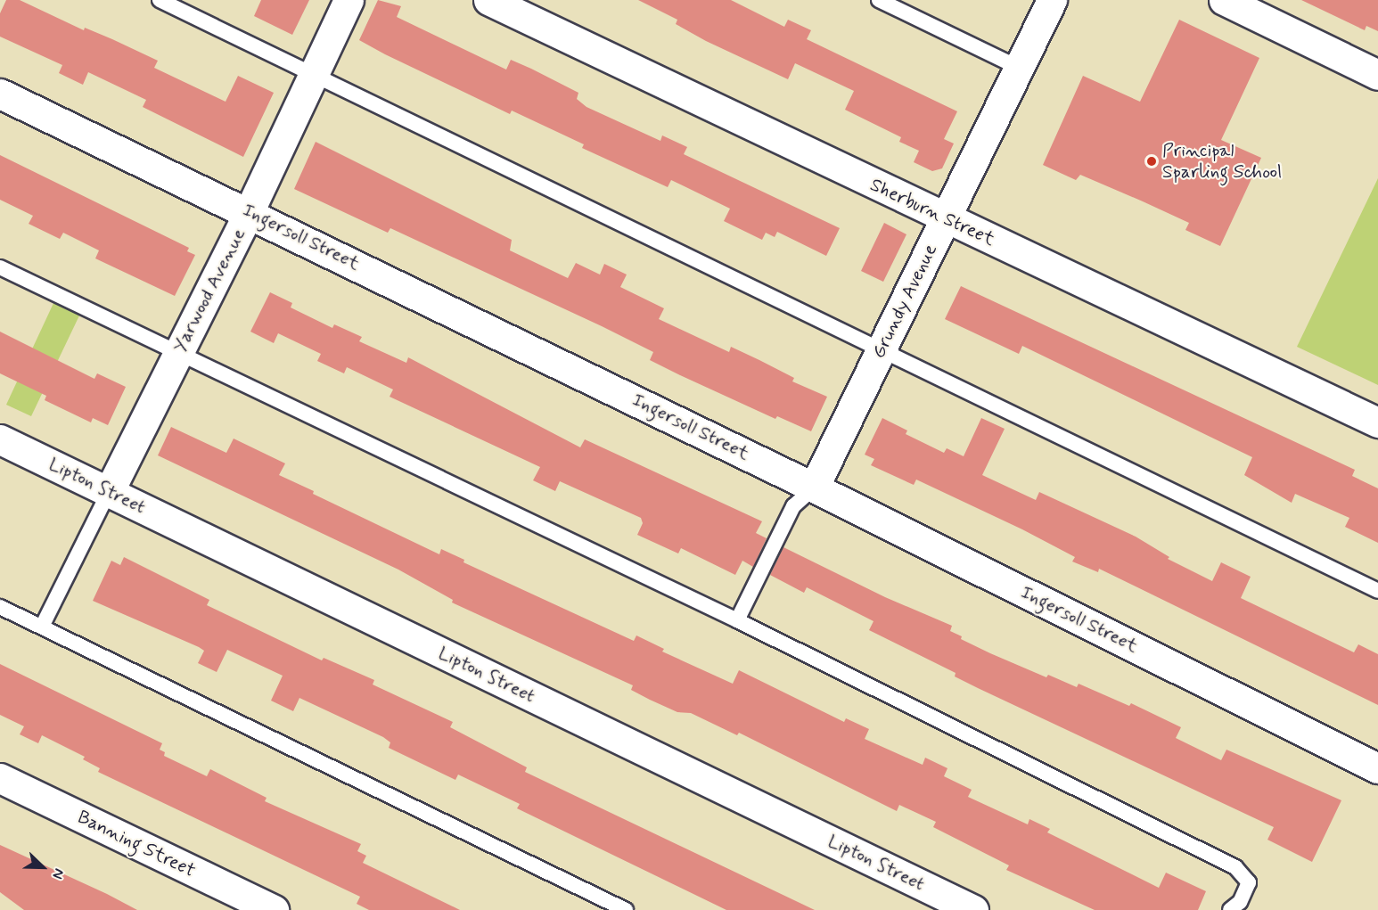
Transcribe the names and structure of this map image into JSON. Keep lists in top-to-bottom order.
{
  "streets": {
    "street": [
      "Sherburn Street",
      "Ingersoll Street",
      "Yarwood Avenue",
      "Grundy Avenue",
      "Lipton Street",
      "Banning Street"
    ]
  },
  "crossings": [
    ["Sherburn Street", "Grundy Avenue"],
    ["Ingersoll Street", "Yarwood Avenue"],
    ["Ingersoll Street", "Grundy Avenue"],
    ["Yarwood Avenue", "Lipton Street"]
  ],
  "places": ["Principal Sparling School"],
  "north": "bottom right"
}
